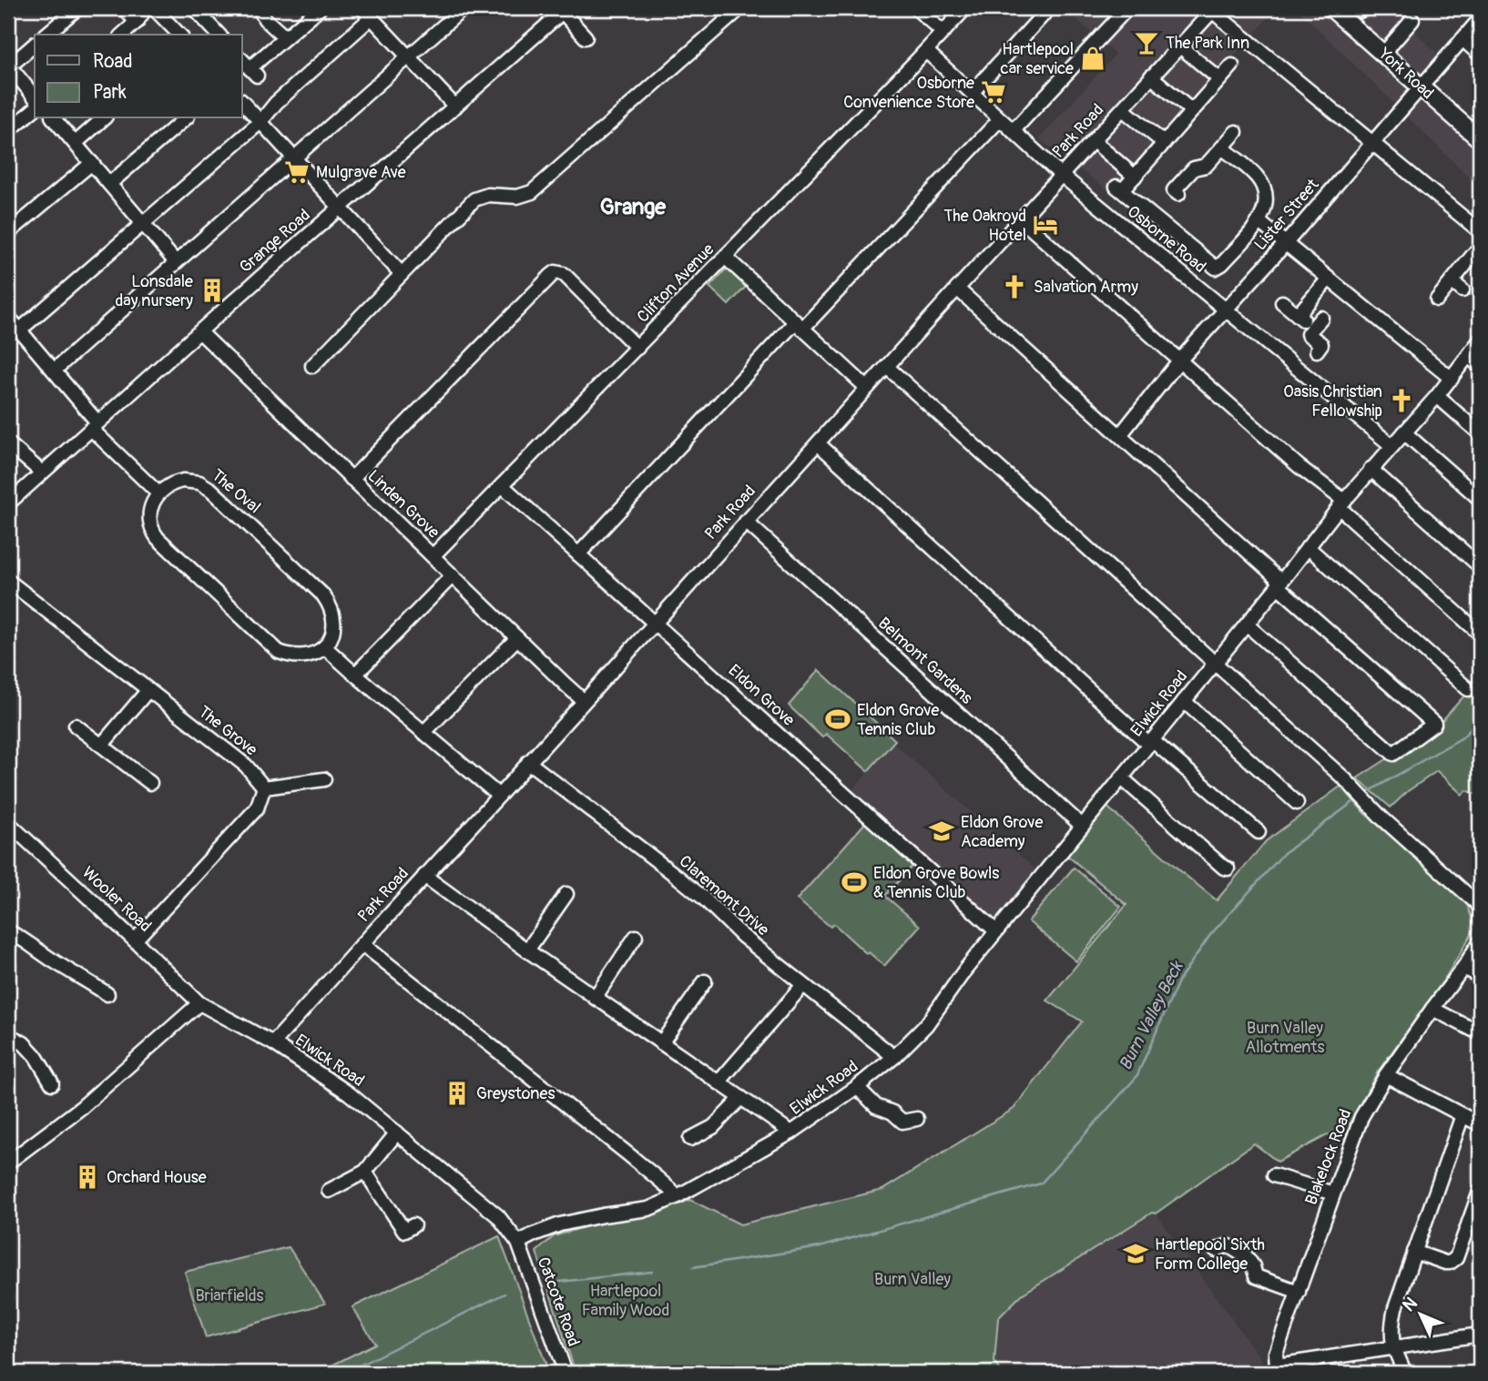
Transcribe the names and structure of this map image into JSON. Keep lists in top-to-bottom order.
{
  "streets": {
    "main road": ["York Road"],
    "street": [
      "Park Road",
      "Lister Street",
      "Osborne Road",
      "Grange Road",
      "Clifton Avenue",
      "The Oval",
      "Linden Grove",
      "Belmont Gardens",
      "Eldon Grove",
      "Elwick Road",
      "The Grove",
      "Claremont Drive",
      "Wooler Road",
      "Blakelock Road",
      "Catcote Road"
    ]
  },
  "crossings": [
    ["York Road", "Lister Street"],
    ["Park Road", "Osborne Road"],
    ["Park Road", "Linden Grove"],
    ["Park Road", "Belmont Gardens"],
    ["Park Road", "Eldon Grove"],
    ["Park Road", "Elwick Road"],
    ["Park Road", "Claremont Drive"],
    ["Lister Street", "Osborne Road"],
    ["Osborne Road", "Clifton Avenue"],
    ["Osborne Road", "Elwick Road"],
    ["Grange Road", "Linden Grove"],
    ["Clifton Avenue", "Linden Grove"],
    ["Clifton Avenue", "Eldon Grove"],
    ["Belmont Gardens", "Elwick Road"],
    ["Eldon Grove", "Elwick Road"],
    ["Elwick Road", "Claremont Drive"],
    ["Elwick Road", "Wooler Road"],
    ["Elwick Road", "Catcote Road"]
  ],
  "districts": ["Grange"],
  "water": ["Burn Valley Beck"],
  "parks": [
    "Burn Valley Allotments",
    "Burn Valley",
    "Hartlepool Family Wood",
    "Briarfields"
  ],
  "places": {
    "bar": ["The Park Inn"],
    "shop": ["Hartlepool car service"],
    "supermarket": ["Osborne Convenience Store", "Mulgrave Ave"],
    "hotel": ["The Oakroyd Hotel"],
    "church": ["Salvation Army", "Oasis Christian Fellowship"],
    "building": ["Lonsdale day nursery", "Greystones", "Orchard House"],
    "sports": ["Eldon Grove Tennis Club", "Eldon Grove Bowls & Tennis Club"],
    "school or university": ["Eldon Grove Academy", "Hartlepool Sixth Form College"]
  },
  "legend": ["Road", "Park"],
  "north": "top left"
}
